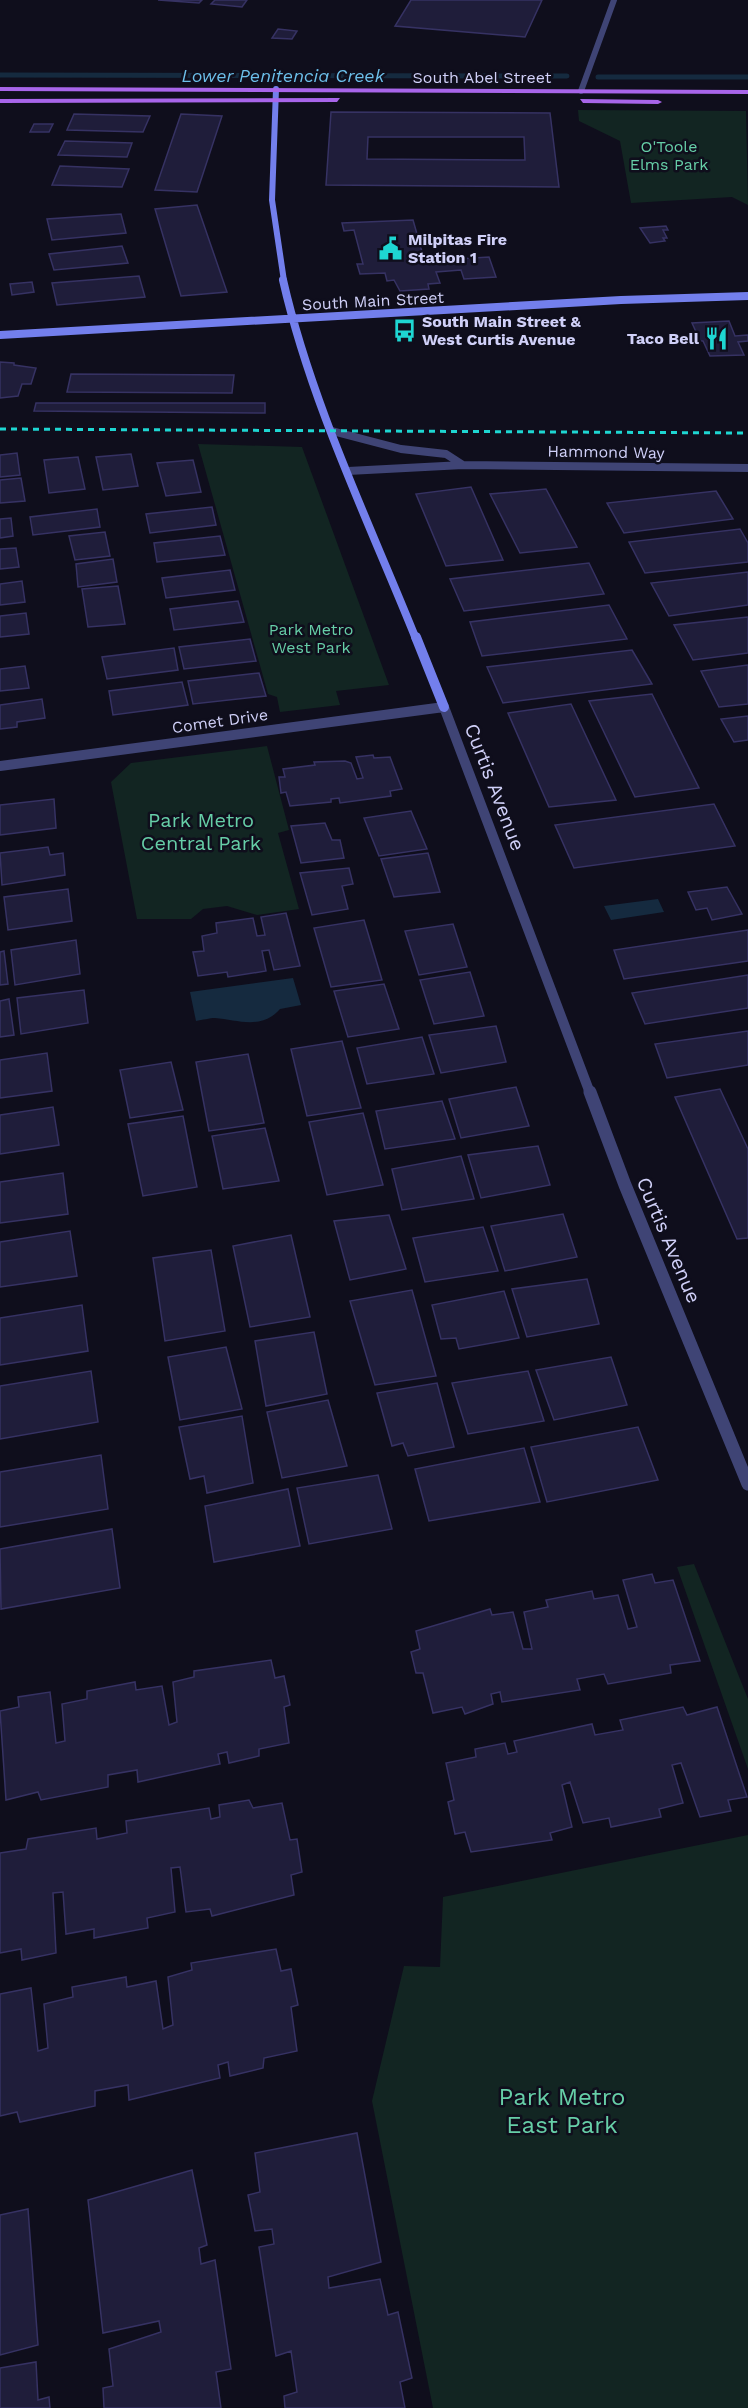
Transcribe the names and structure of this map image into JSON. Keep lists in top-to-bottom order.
{
  "streets": {
    "main road": ["South Abel Street"],
    "street": [
      "South Main Street",
      "Hammond Way",
      "Comet Drive",
      "Curtis Avenue"
    ]
  },
  "crossings": [
    ["South Abel Street", "Curtis Avenue"],
    ["South Main Street", "Curtis Avenue"],
    ["Hammond Way", "Curtis Avenue"],
    ["Comet Drive", "Curtis Avenue"]
  ],
  "water": ["Lower Penitencia Creek"],
  "parks": [
    "O'Toole Elms Park",
    "Park Metro West Park",
    "Park Metro Central Park",
    "Park Metro East Park"
  ],
  "places": {
    "public building": ["Milpitas Fire Station 1"],
    "bus stop": ["South Main Street & West Curtis Avenue"],
    "restaurant": ["Taco Bell"]
  }
}
